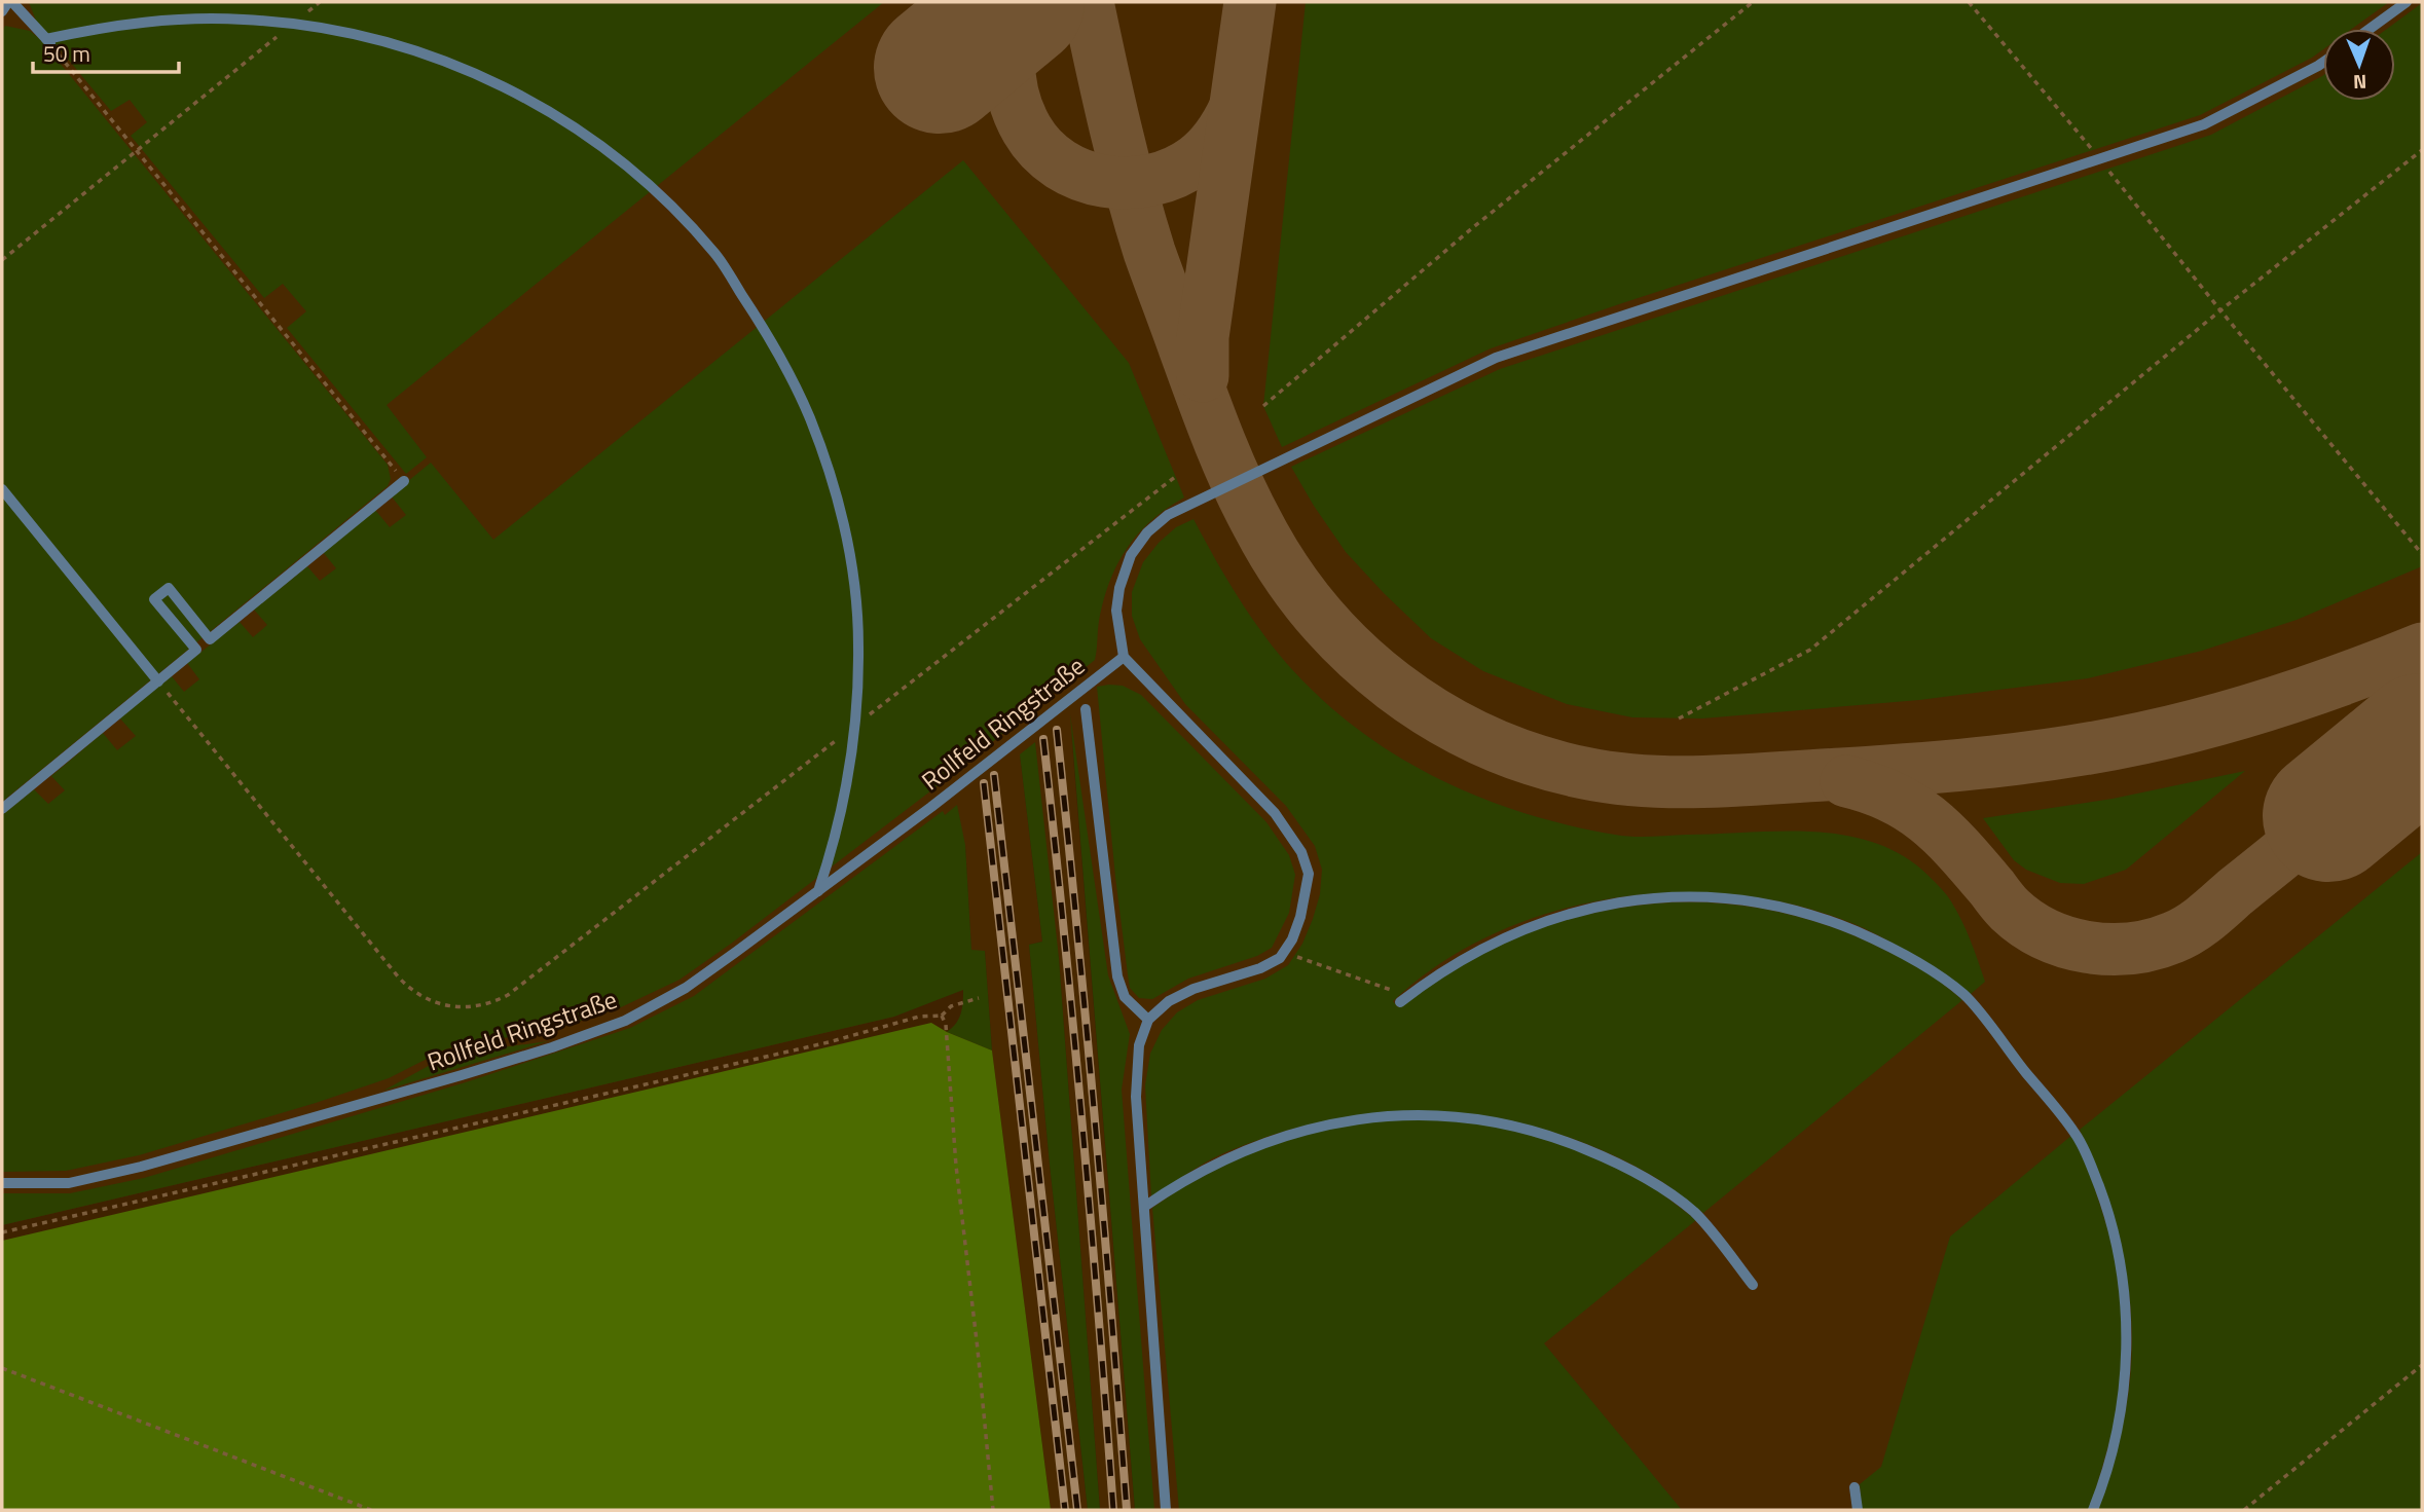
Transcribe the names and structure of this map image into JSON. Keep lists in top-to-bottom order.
{
  "streets": {
    "lane": ["Rollfeld Ringstraße"]
  },
  "scale_bar": "50 m",
  "north": "bottom"
}
